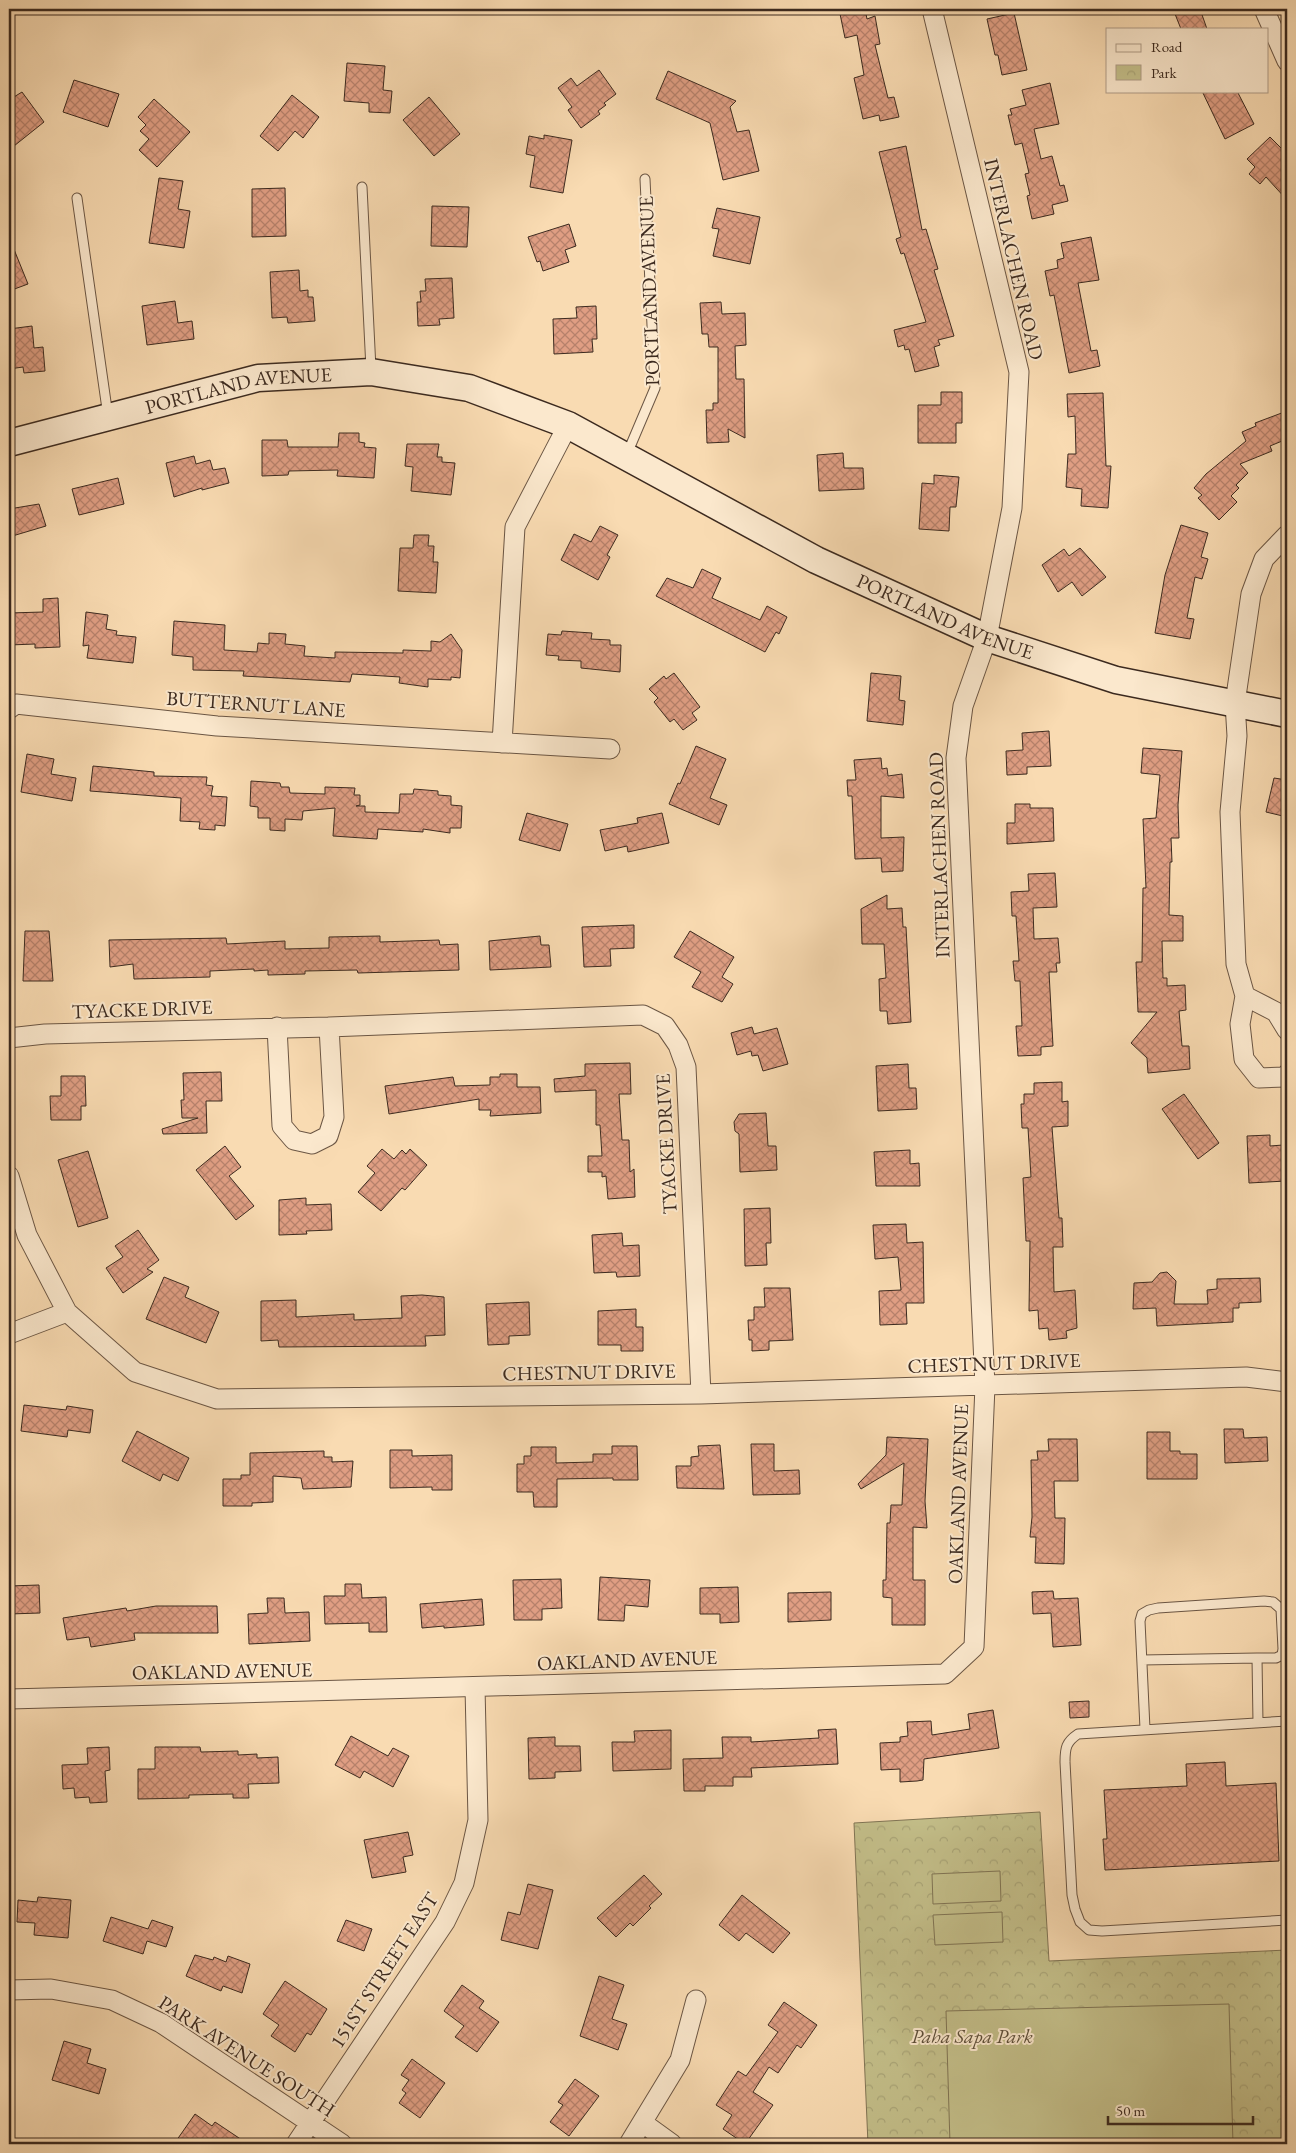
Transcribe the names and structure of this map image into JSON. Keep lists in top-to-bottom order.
{
  "streets": {
    "street": [
      "INTERLACHEN ROAD",
      "PORTLAND AVENUE",
      "BUTTERNUT LANE",
      "TYACKE DRIVE",
      "CHESTNUT DRIVE",
      "OAKLAND AVENUE",
      "151ST STREET EAST",
      "PARK AVENUE SOUTH"
    ]
  },
  "crossings": [
    ["INTERLACHEN ROAD", "PORTLAND AVENUE"],
    ["INTERLACHEN ROAD", "CHESTNUT DRIVE"],
    ["INTERLACHEN ROAD", "OAKLAND AVENUE"],
    ["TYACKE DRIVE", "CHESTNUT DRIVE"],
    ["CHESTNUT DRIVE", "OAKLAND AVENUE"],
    ["OAKLAND AVENUE", "151ST STREET EAST"],
    ["151ST STREET EAST", "PARK AVENUE SOUTH"]
  ],
  "parks": ["Paha Sapa Park"],
  "legend": ["Road", "Park"],
  "scale_bar": "50 m"
}
